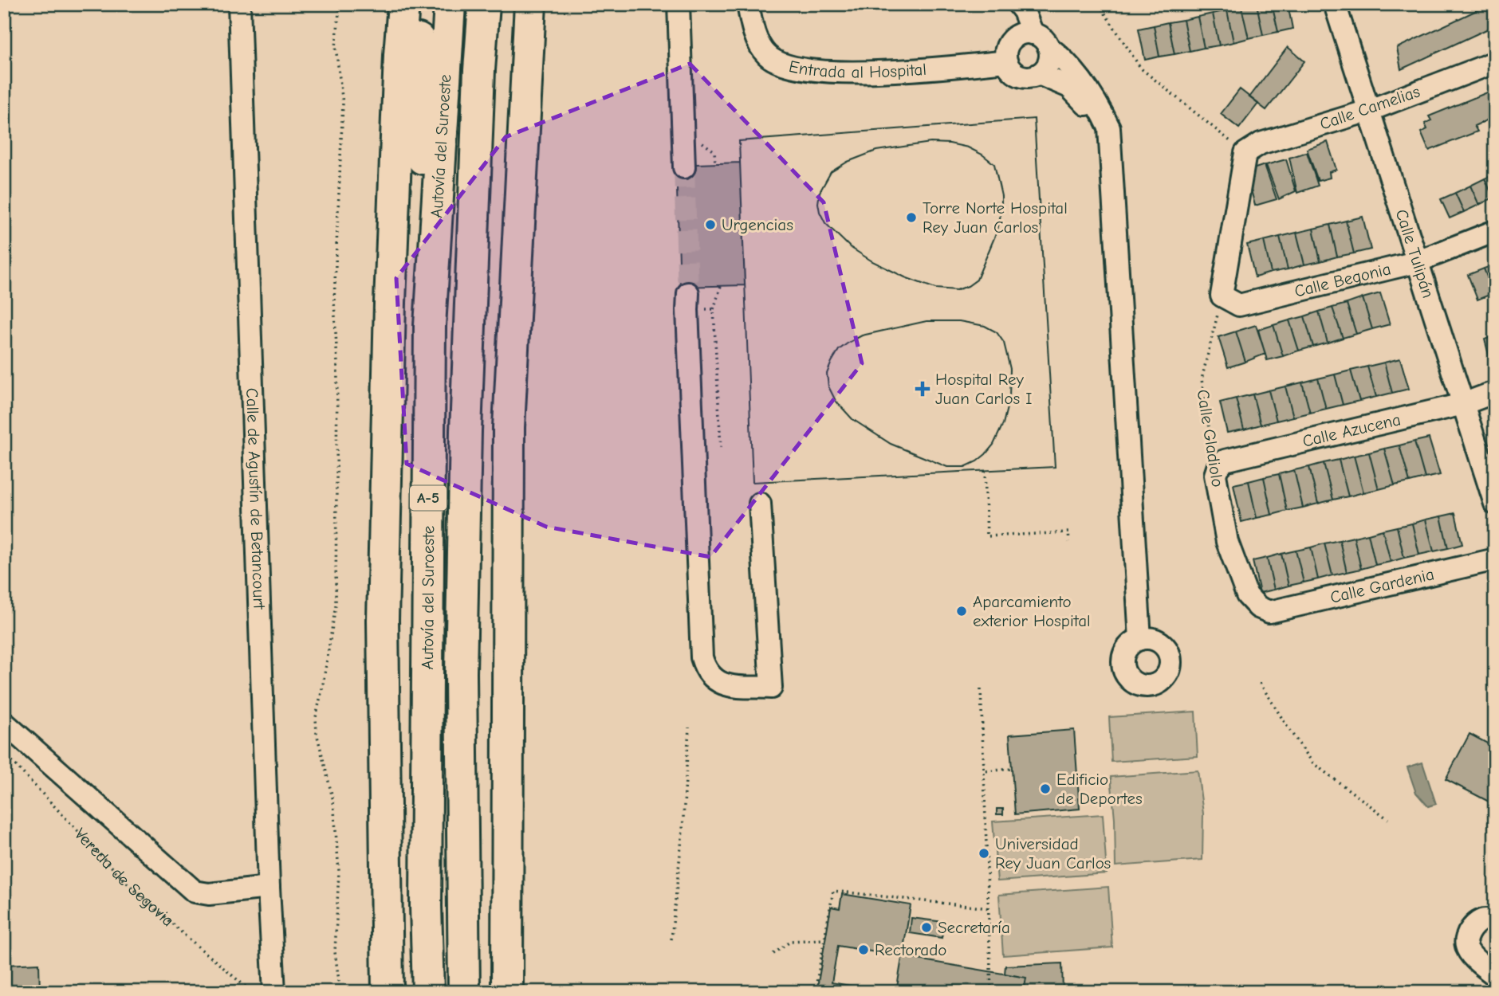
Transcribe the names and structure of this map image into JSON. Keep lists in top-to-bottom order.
{
  "streets": {
    "highway": ["Autovía del Suroeste", "A-5"],
    "street": [
      "Entrada al Hospital",
      "Calle Camelias",
      "Calle Tulipán",
      "Calle Begonia",
      "Calle Azucena",
      "Calle Gladiolo",
      "Calle de Agustín de Betancourt",
      "Calle Gardenia",
      "Vereda de Segovia"
    ]
  },
  "crossings": [
    ["Calle Camelias", "Calle Tulipán"],
    ["Calle Tulipán", "Calle Begonia"],
    ["Calle Tulipán", "Calle Azucena"],
    ["Calle Begonia", "Calle Gladiolo"],
    ["Calle Azucena", "Calle Gladiolo"],
    ["Calle Gladiolo", "Calle Gardenia"],
    ["Calle de Agustín de Betancourt", "Vereda de Segovia"]
  ],
  "places": {
    "other": [
      "Torre Norte Hospital Rey Juan Carlos",
      "Urgencias",
      "Aparcamiento exterior Hospital",
      "Edificio de Deportes",
      "Universidad Rey Juan Carlos",
      "Secretaría",
      "Rectorado"
    ],
    "health": ["Hospital Rey Juan Carlos I"]
  }
}
